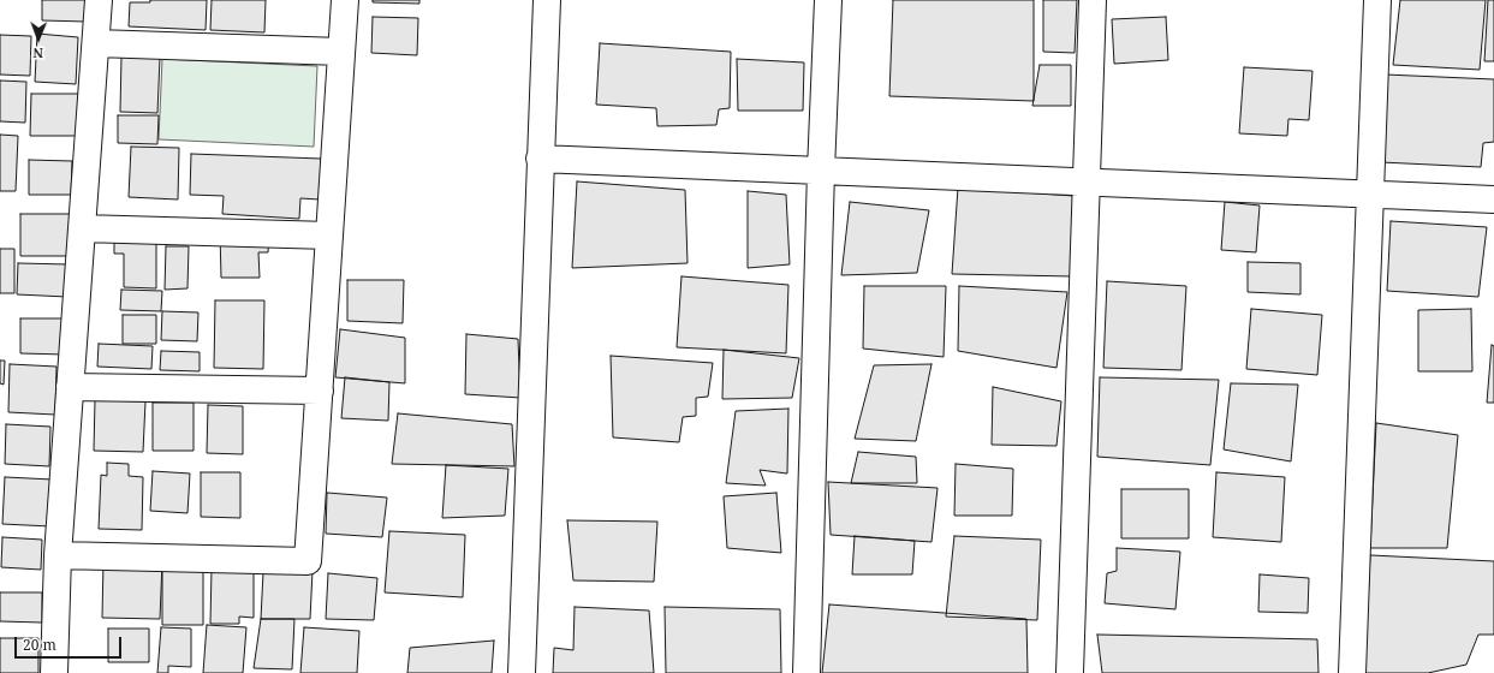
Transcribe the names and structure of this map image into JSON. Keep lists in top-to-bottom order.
{
  "scale_bar": "20 m",
  "north": "bottom"
}
